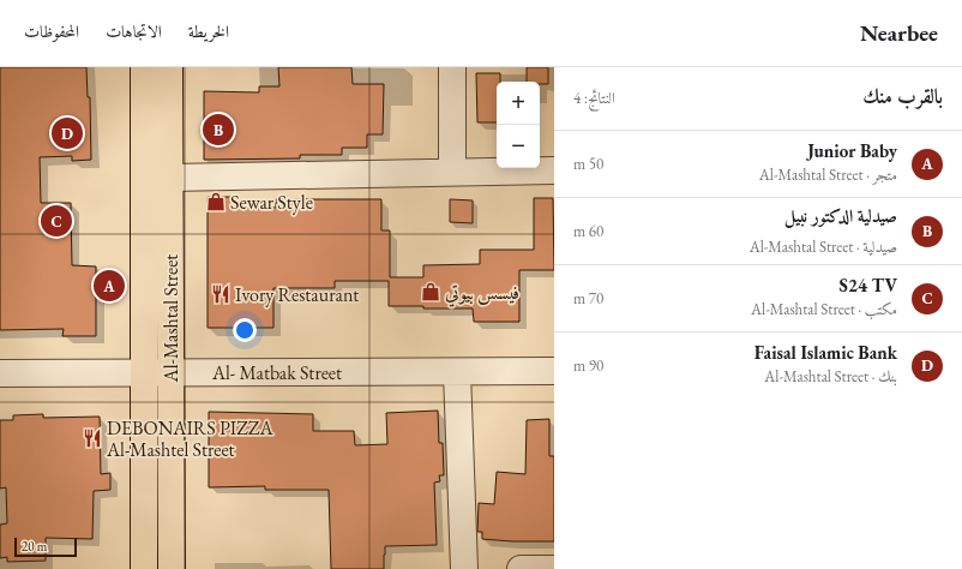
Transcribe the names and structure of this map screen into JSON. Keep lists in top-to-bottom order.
{
  "streets": {
    "main road": ["Al-Mashtal Street"],
    "street": ["Al- Matbak Street"]
  },
  "crossings": [
    ["Al-Mashtal Street", "Al- Matbak Street"]
  ],
  "places": {
    "shop": ["Sewar Style", "فيسس بيوتي"],
    "restaurant": ["Ivory Restaurant", "DEBONAIRS PIZZA Al-Mashtel Street"]
  },
  "scale_bar": "20 m",
  "page": {
    "header": "Nearbee",
    "nav": ["الخريطة", "الاتجاهات", "المحفوظات"],
    "heading": ["بالقرب منك", "النتائج: 4"],
    "map_buttons": ["+", "−"],
    "pins": [
      "B",
      "D",
      "C",
      "A"
    ],
    "list": [
      {
        "mark": "A",
        "name": "Junior Baby",
        "note": "متجر · Al-Mashtal Street",
        "value": "50 m"
      },
      {
        "mark": "B",
        "name": "صيدلية الدكتور نبيل",
        "note": "صيدلية · Al-Mashtal Street",
        "value": "60 m"
      },
      {
        "mark": "C",
        "name": "S24 TV",
        "note": "مكتب · Al-Mashtal Street",
        "value": "70 m"
      },
      {
        "mark": "D",
        "name": "Faisal Islamic Bank",
        "note": "بنك · Al-Mashtal Street",
        "value": "90 m"
      }
    ],
    "scale": "20 m"
  }
}
